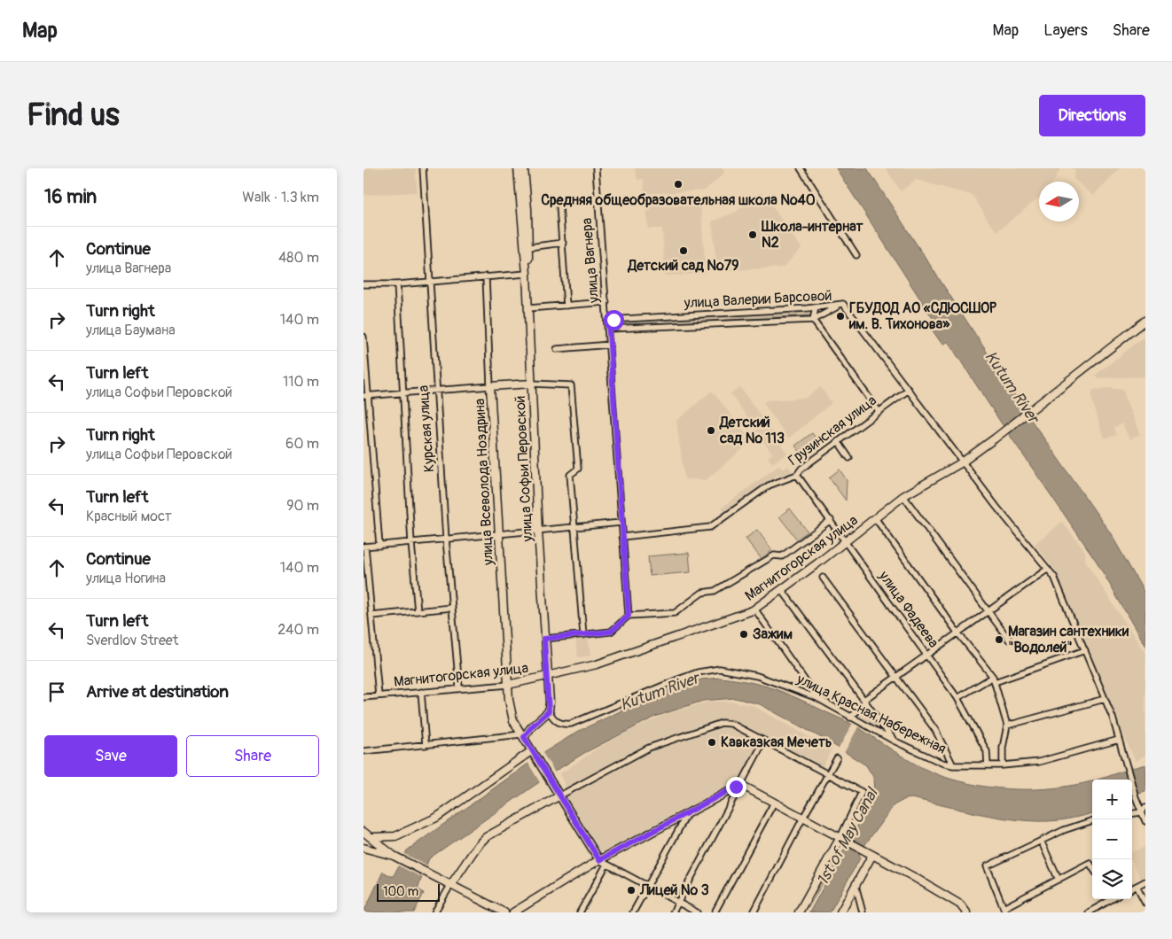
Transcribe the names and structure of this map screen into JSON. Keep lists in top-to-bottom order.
{
  "streets": {
    "main road": ["улица Софьи Перовской", "улица Всеволода Ноздрина", "Магнитогорская улица"],
    "street": [
      "улица Вагнера",
      "улица Валерии Барсовой",
      "Курская улица",
      "Грузинская улица",
      "улица Фадеева",
      "улица Красная Набережная"
    ]
  },
  "crossings": [
    ["улица Вагнера", "улица Валерии Барсовой"],
    ["улица Вагнера", "Грузинская улица"],
    ["Курская улица", "Магнитогорская улица"],
    ["Грузинская улица", "улица Фадеева"],
    ["улица Софьи Перовской", "Магнитогорская улица"],
    ["улица Софьи Перовской", "улица Красная Набережная"],
    ["улица Всеволода Ноздрина", "Магнитогорская улица"],
    ["Магнитогорская улица", "улица Фадеева"],
    ["улица Фадеева", "улица Красная Набережная"]
  ],
  "water": ["Kutum River", "1st of May Canal"],
  "places": [
    "Средняя общеобразовательная школа №40",
    "Школа-интернат N2",
    "Детский сад №79",
    "ГБУДОД АО «СДЮСШОР им. В. Тихонова»",
    "Детский сад № 113",
    "Зажим",
    "Магазин сантехники \"Водолей\"",
    "Кавказкая Мечеть",
    "Лицей № 3"
  ],
  "scale_bar": "100 m",
  "north": "left",
  "page": {
    "header": "Map",
    "nav": ["Map", "Layers", "Share"],
    "buttons": [
      "Directions",
      ["Save", "Share"]
    ],
    "title": "Find us",
    "heading": ["16 min", "Walk · 1.3 km"],
    "list": [
      ["Continue", "улица Вагнера", "480 m"],
      ["Turn right", "улица Баумана", "140 m"],
      ["Turn left", "улица Софьи Перовской", "110 m"],
      ["Turn right", "улица Софьи Перовской", "60 m"],
      ["Turn left", "Красный мост", "90 m"],
      ["Continue", "улица Ногина", "140 m"],
      ["Turn left", "Sverdlov Street", "240 m"],
      "Arrive at destination"
    ],
    "map_buttons": ["+", "−"],
    "scale": "100 m"
  }
}
